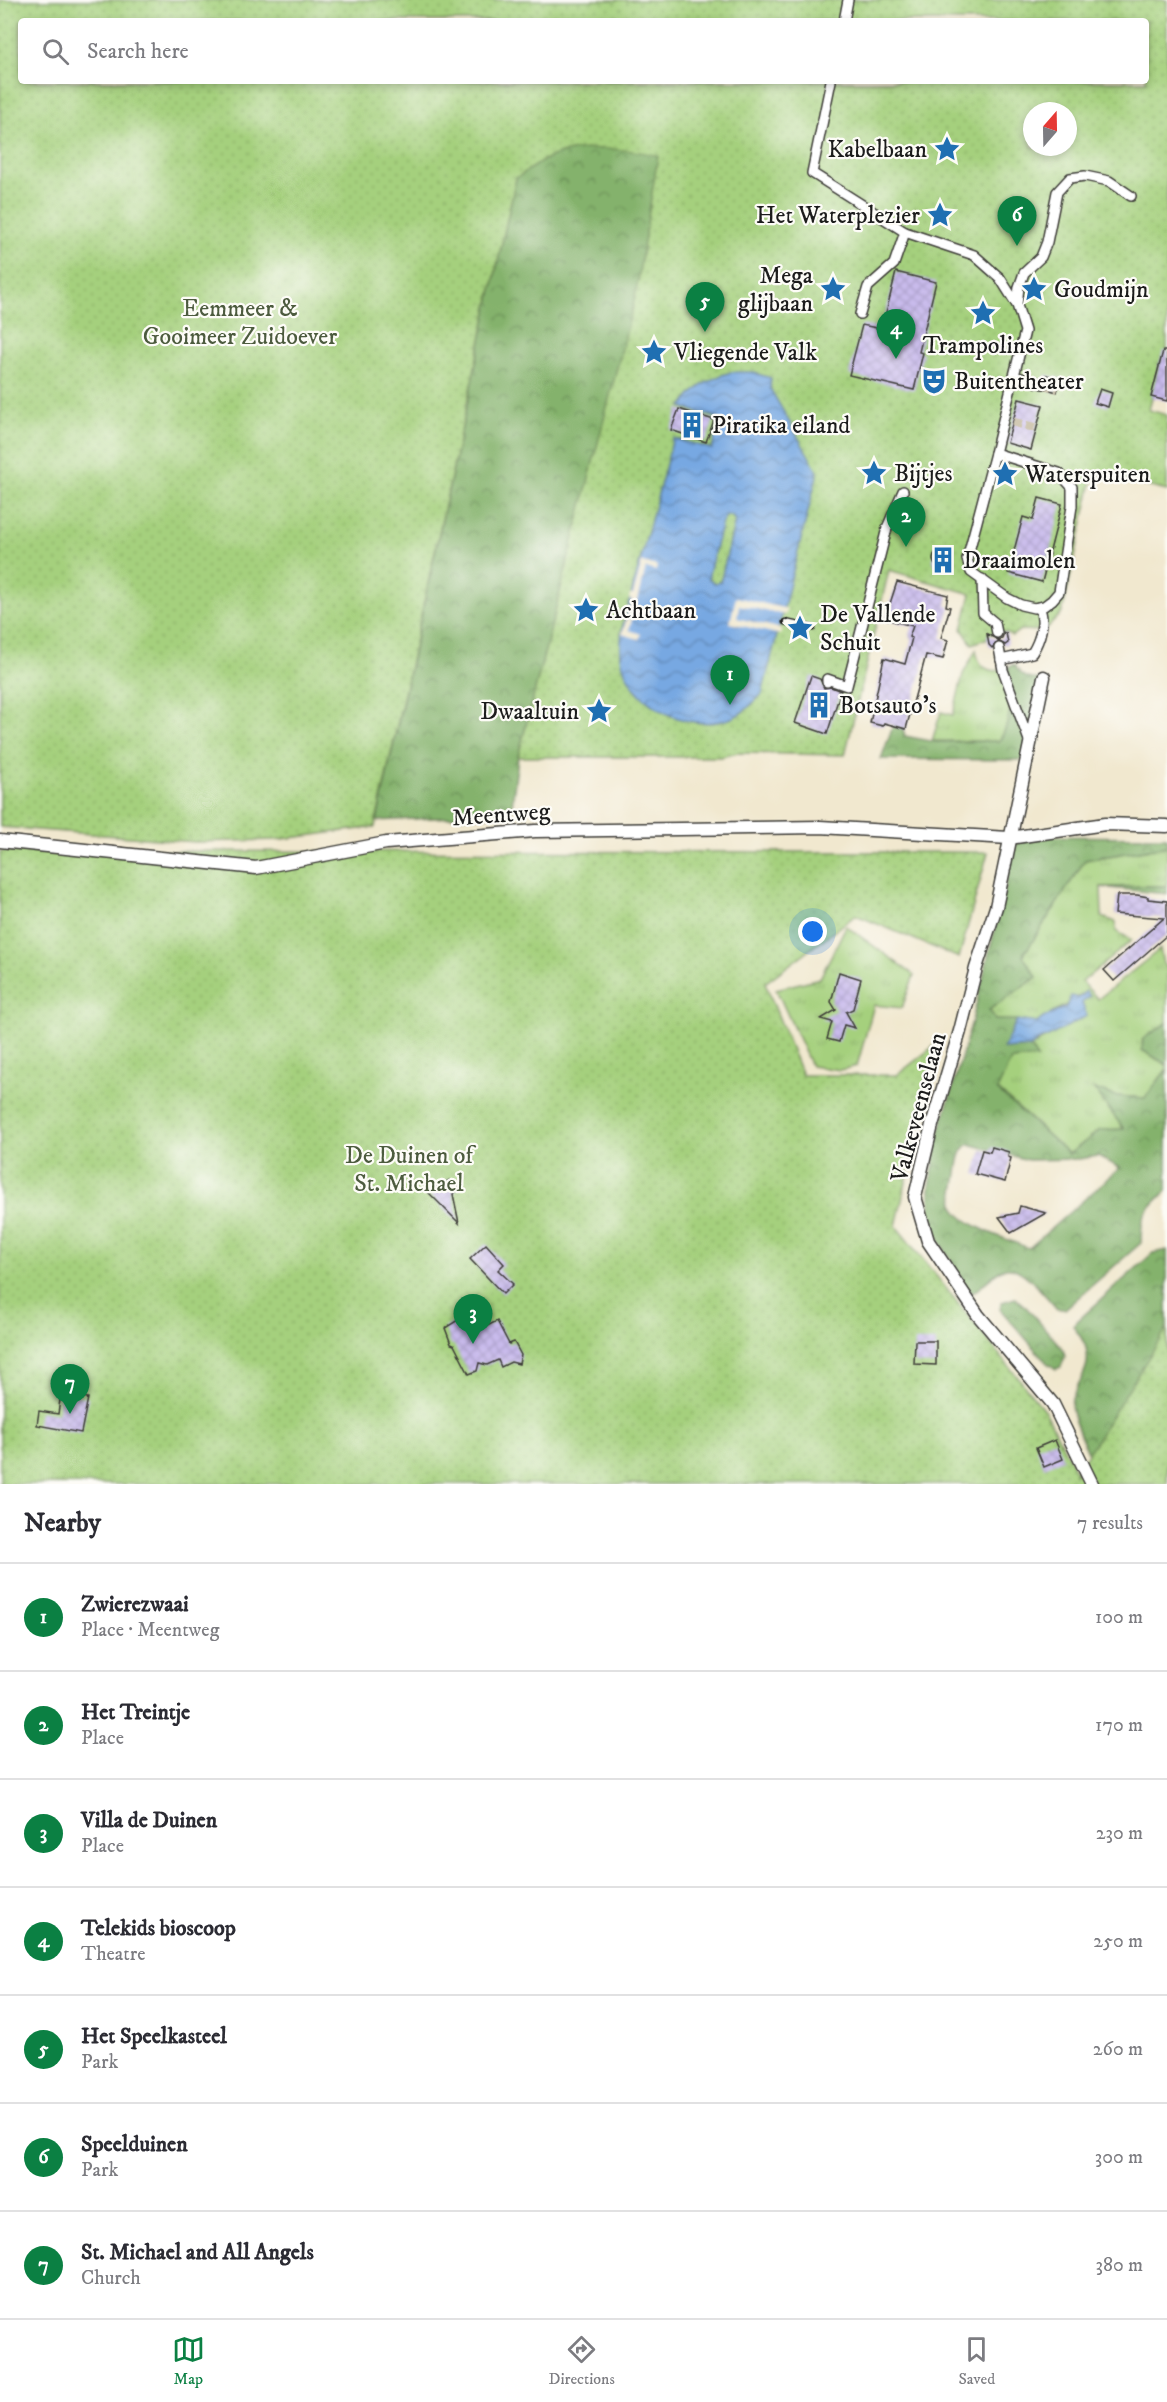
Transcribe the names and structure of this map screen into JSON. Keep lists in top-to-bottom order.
{
  "streets": {
    "street": ["Meentweg", "Valkeveenselaan"]
  },
  "crossings": [
    ["Meentweg", "Valkeveenselaan"]
  ],
  "parks": ["Eemmeer & Gooimeer Zuidoever", "De Duinen of St. Michael"],
  "places": {
    "place": [
      "Kabelbaan",
      "Het Waterplezier",
      "Mega glijbaan",
      "Goudmijn",
      "Trampolines",
      "Vliegende Valk",
      "Bijtjes",
      "Waterspuiten",
      "Achtbaan",
      "De Vallende Schuit",
      "Dwaaltuin"
    ],
    "theatre": ["Buitentheater"],
    "building": ["Piratika eiland", "Draaimolen", "Botsauto's"]
  },
  "north": "top",
  "page": {
    "search": "Search here",
    "pins": [
      "6",
      "5",
      "4",
      "2",
      "1",
      "3",
      "7"
    ],
    "heading": ["Nearby", "7 results"],
    "list": [
      {
        "mark": "1",
        "name": "Zwierezwaai",
        "note": "Place · Meentweg",
        "value": "100 m"
      },
      {
        "mark": "2",
        "name": "Het Treintje",
        "note": "Place",
        "value": "170 m"
      },
      {
        "mark": "3",
        "name": "Villa de Duinen",
        "note": "Place",
        "value": "230 m"
      },
      {
        "mark": "4",
        "name": "Telekids bioscoop",
        "note": "Theatre",
        "value": "250 m"
      },
      {
        "mark": "5",
        "name": "Het Speelkasteel",
        "note": "Park",
        "value": "260 m"
      },
      {
        "mark": "6",
        "name": "Speelduinen",
        "note": "Park",
        "value": "300 m"
      },
      {
        "mark": "7",
        "name": "St. Michael and All Angels",
        "note": "Church",
        "value": "380 m"
      }
    ],
    "nav": ["Map", "Directions", "Saved"]
  }
}
